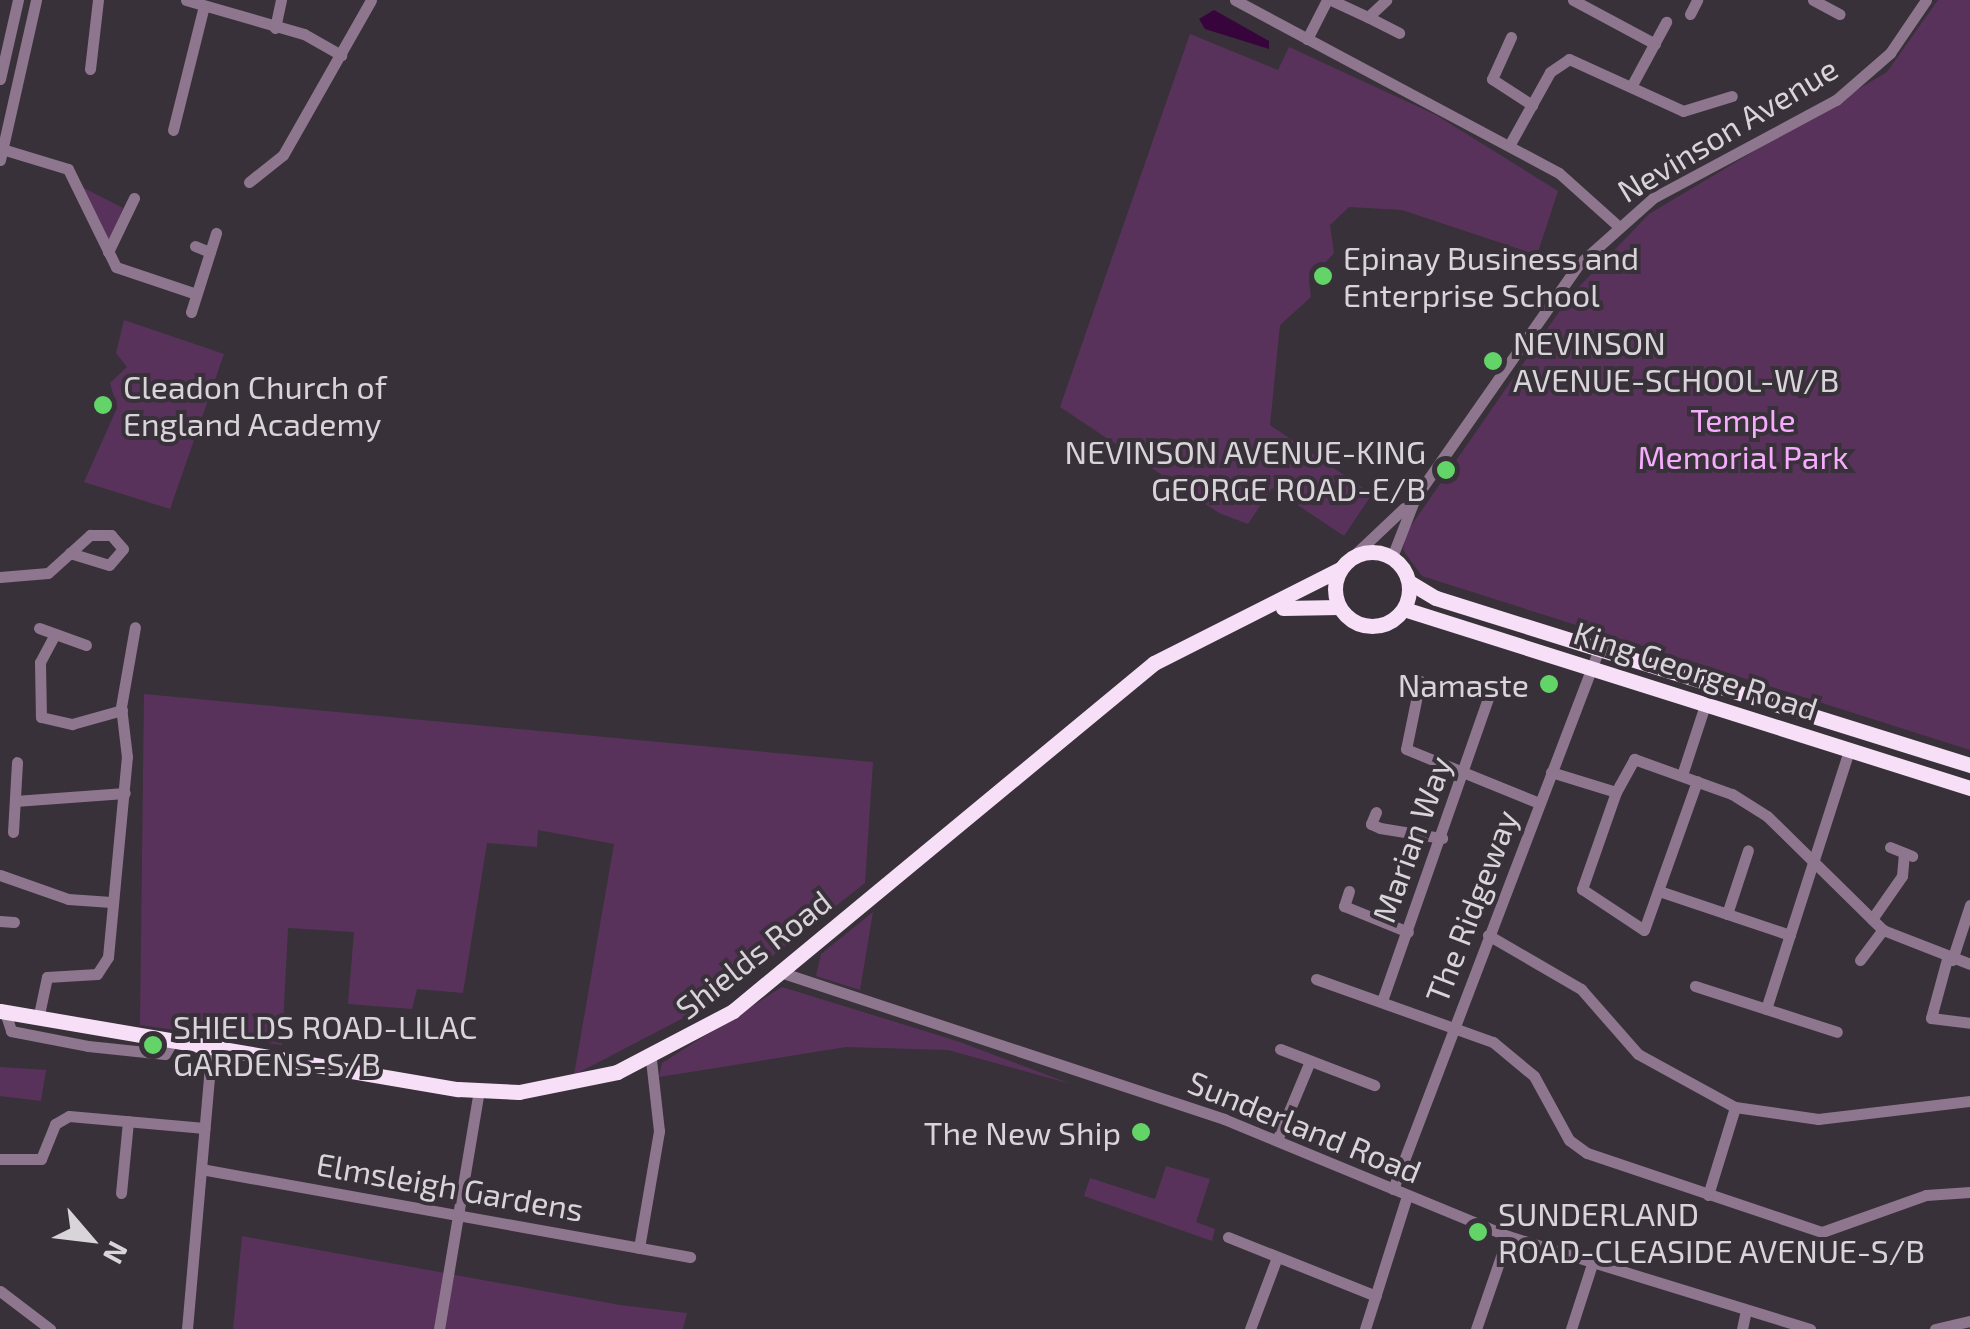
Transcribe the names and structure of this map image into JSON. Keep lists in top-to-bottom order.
{
  "streets": {
    "highway": ["King George Road", "Shields Road"],
    "street": [
      "Nevinson Avenue",
      "Marian Way",
      "The Ridgeway",
      "Sunderland Road",
      "Elmsleigh Gardens"
    ]
  },
  "crossings": [
    ["Nevinson Avenue", "King George Road"],
    ["Nevinson Avenue", "Shields Road"],
    ["King George Road", "The Ridgeway"],
    ["King George Road", "Shields Road"],
    ["The Ridgeway", "Sunderland Road"],
    ["Shields Road", "Sunderland Road"]
  ],
  "parks": ["Temple Memorial Park"],
  "places": [
    "Epinay Business and Enterprise School",
    "NEVINSON AVENUE-SCHOOL-W/B",
    "Cleadon Church of England Academy",
    "NEVINSON AVENUE-KING GEORGE ROAD-E/B",
    "Namaste",
    "SHIELDS ROAD-LILAC GARDENS-S/B",
    "The New Ship",
    "SUNDERLAND ROAD-CLEASIDE AVENUE-S/B"
  ],
  "north": "bottom right"
}
